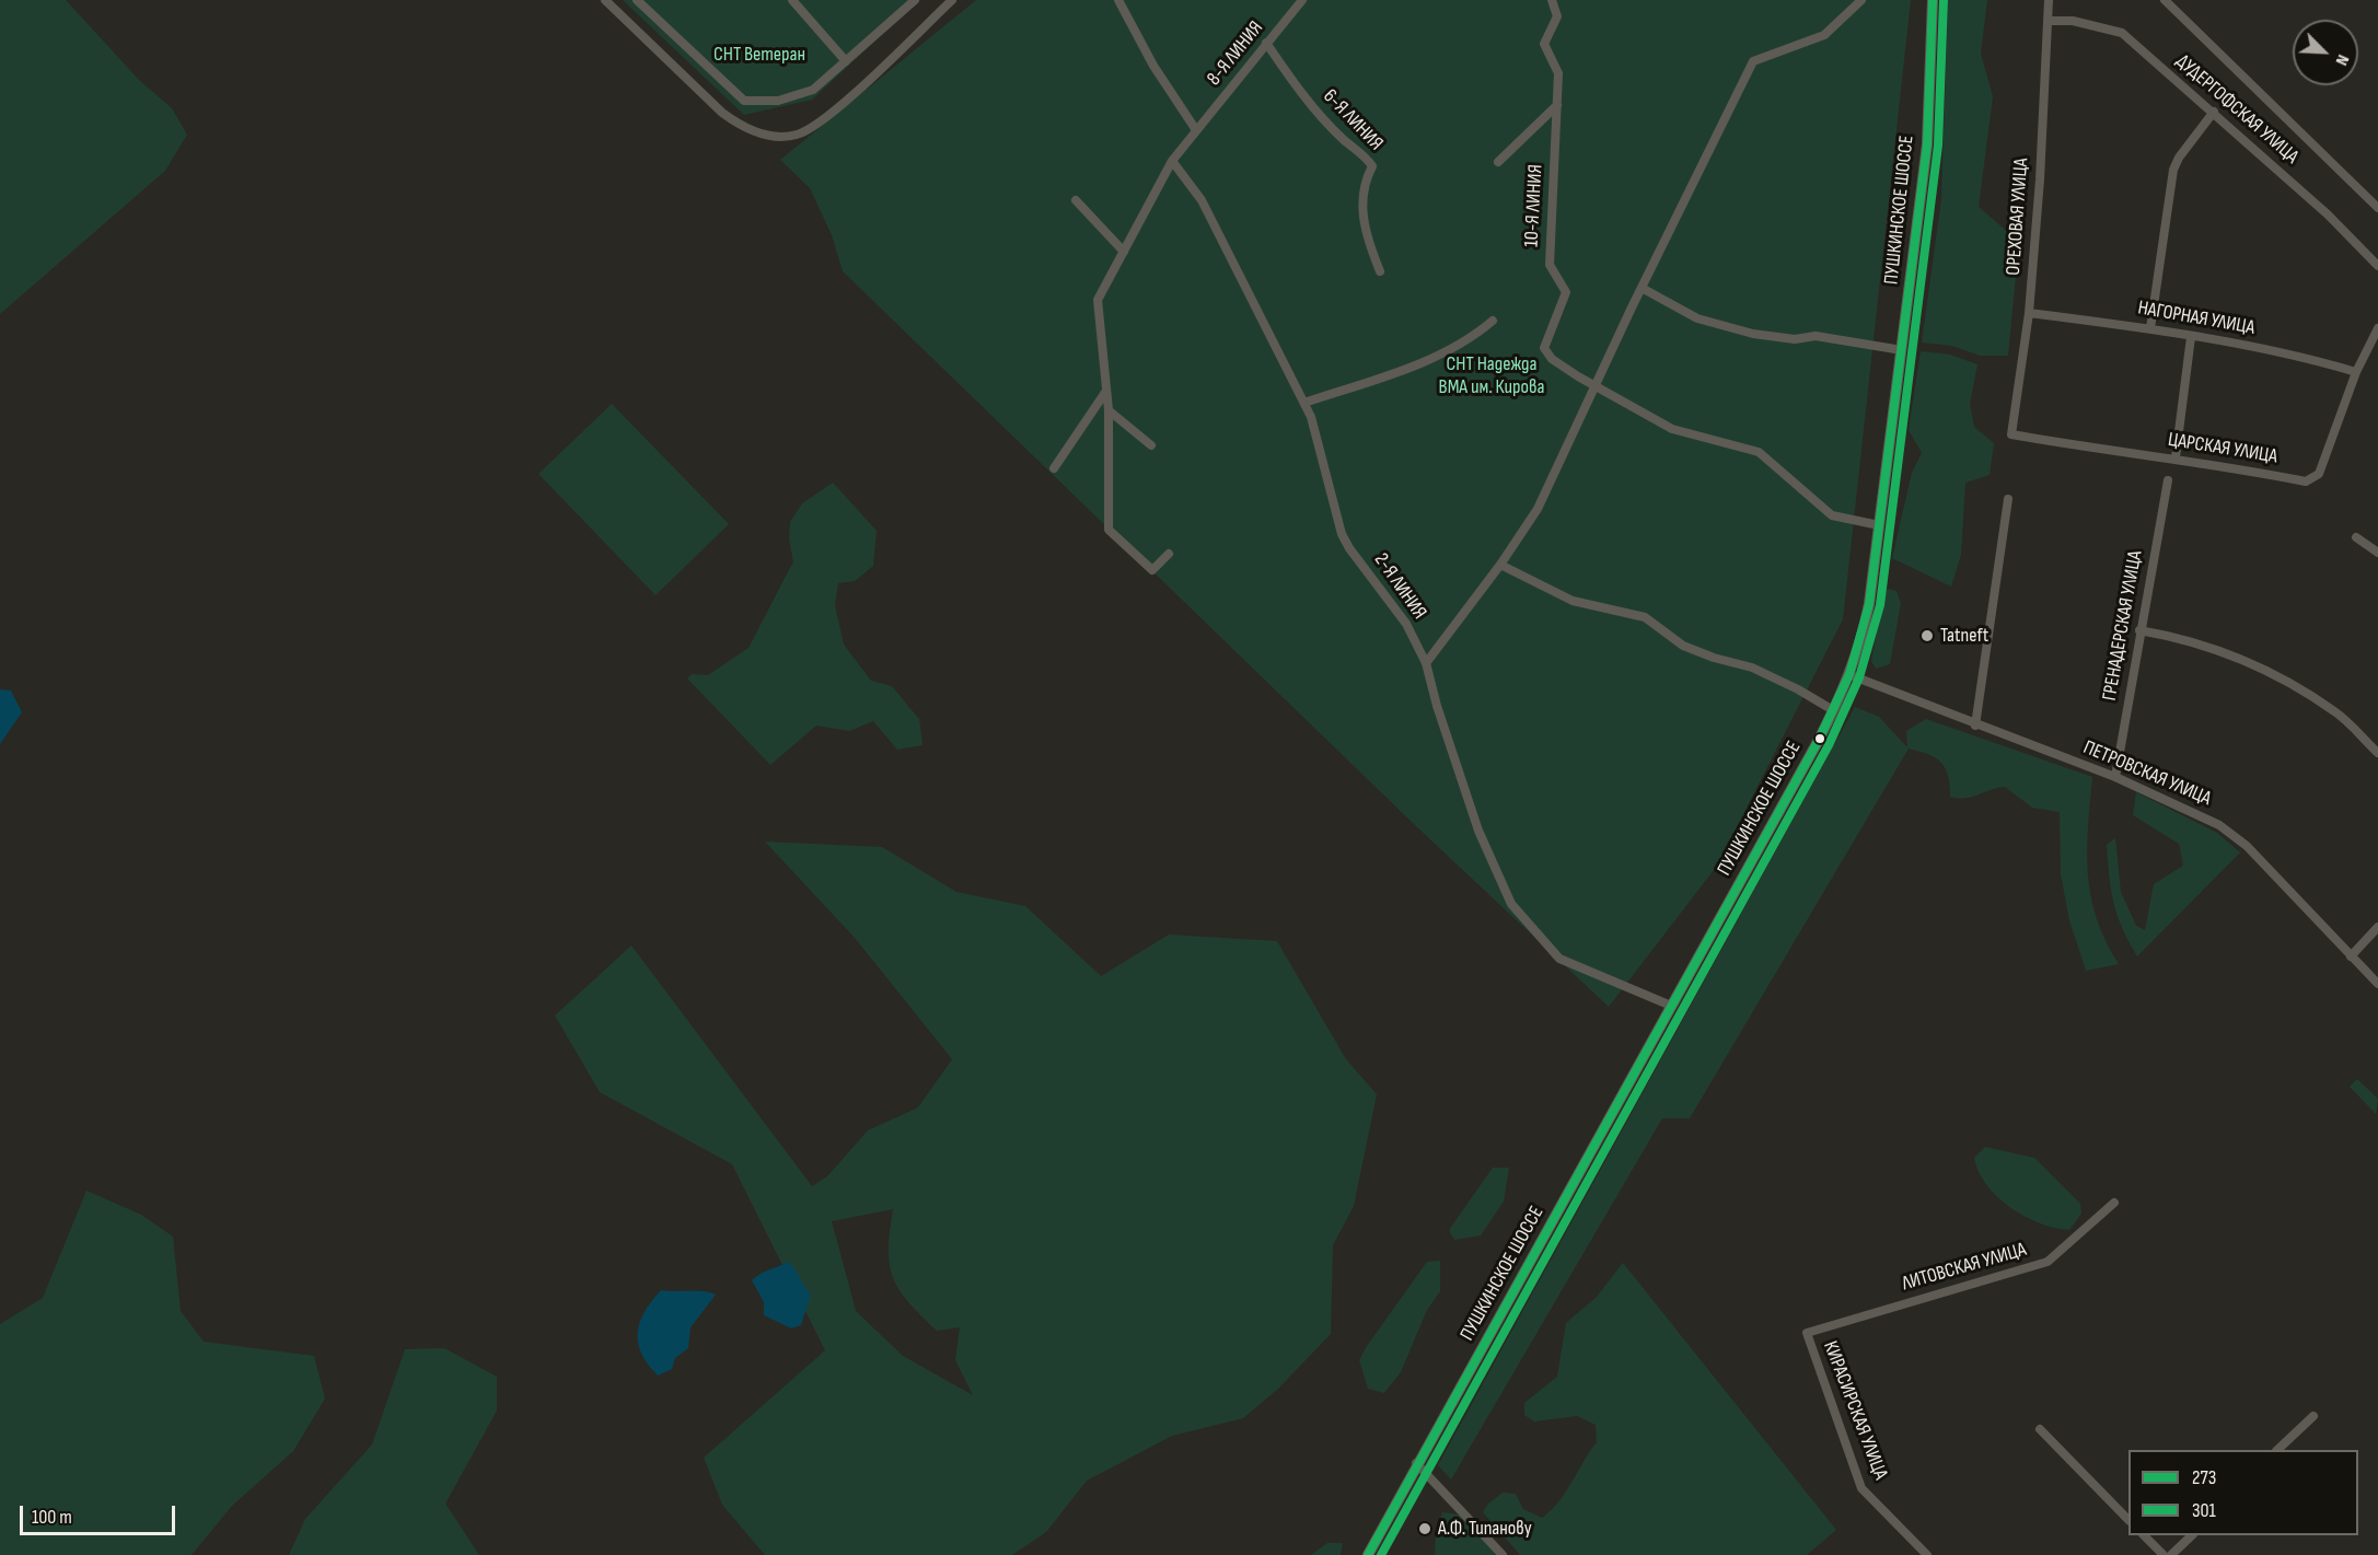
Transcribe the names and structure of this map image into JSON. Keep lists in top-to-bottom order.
{
  "streets": {
    "main road": ["ПУШКИНСКОЕ ШОССЕ"],
    "street": [
      "8-Я ЛИНИЯ",
      "ДУДЕРГОФСКАЯ УЛИЦА",
      "6-Я ЛИНИЯ",
      "10-Я ЛИНИЯ",
      "ОРЕХОВАЯ УЛИЦА",
      "НАГОРНАЯ УЛИЦА",
      "ЦАРСКАЯ УЛИЦА",
      "2-Я ЛИНИЯ",
      "ГРЕНАДЕРСКАЯ УЛИЦА",
      "ПЕТРОВСКАЯ УЛИЦА",
      "ЛИТОВСКАЯ УЛИЦА",
      "КИРАСИРСКАЯ УЛИЦА"
    ]
  },
  "crossings": [
    ["8-Я ЛИНИЯ", "6-Я ЛИНИЯ"],
    ["ДУДЕРГОФСКАЯ УЛИЦА", "ОРЕХОВАЯ УЛИЦА"],
    ["ПУШКИНСКОЕ ШОССЕ", "2-Я ЛИНИЯ"],
    ["ПУШКИНСКОЕ ШОССЕ", "ПЕТРОВСКАЯ УЛИЦА"],
    ["ОРЕХОВАЯ УЛИЦА", "НАГОРНАЯ УЛИЦА"],
    ["ОРЕХОВАЯ УЛИЦА", "ЦАРСКАЯ УЛИЦА"],
    ["НАГОРНАЯ УЛИЦА", "ЦАРСКАЯ УЛИЦА"],
    ["ГРЕНАДЕРСКАЯ УЛИЦА", "ПЕТРОВСКАЯ УЛИЦА"],
    ["ЛИТОВСКАЯ УЛИЦА", "КИРАСИРСКАЯ УЛИЦА"]
  ],
  "parks": ["СНТ Ветеран", "СНТ Надежда ВМА им. Кирова"],
  "places": ["Tatneft", "А.Ф. Типанову"],
  "lines": ["transit line 273", "transit line 301"],
  "legend": ["273", "301"],
  "scale_bar": "100 m",
  "north": "bottom right"
}
